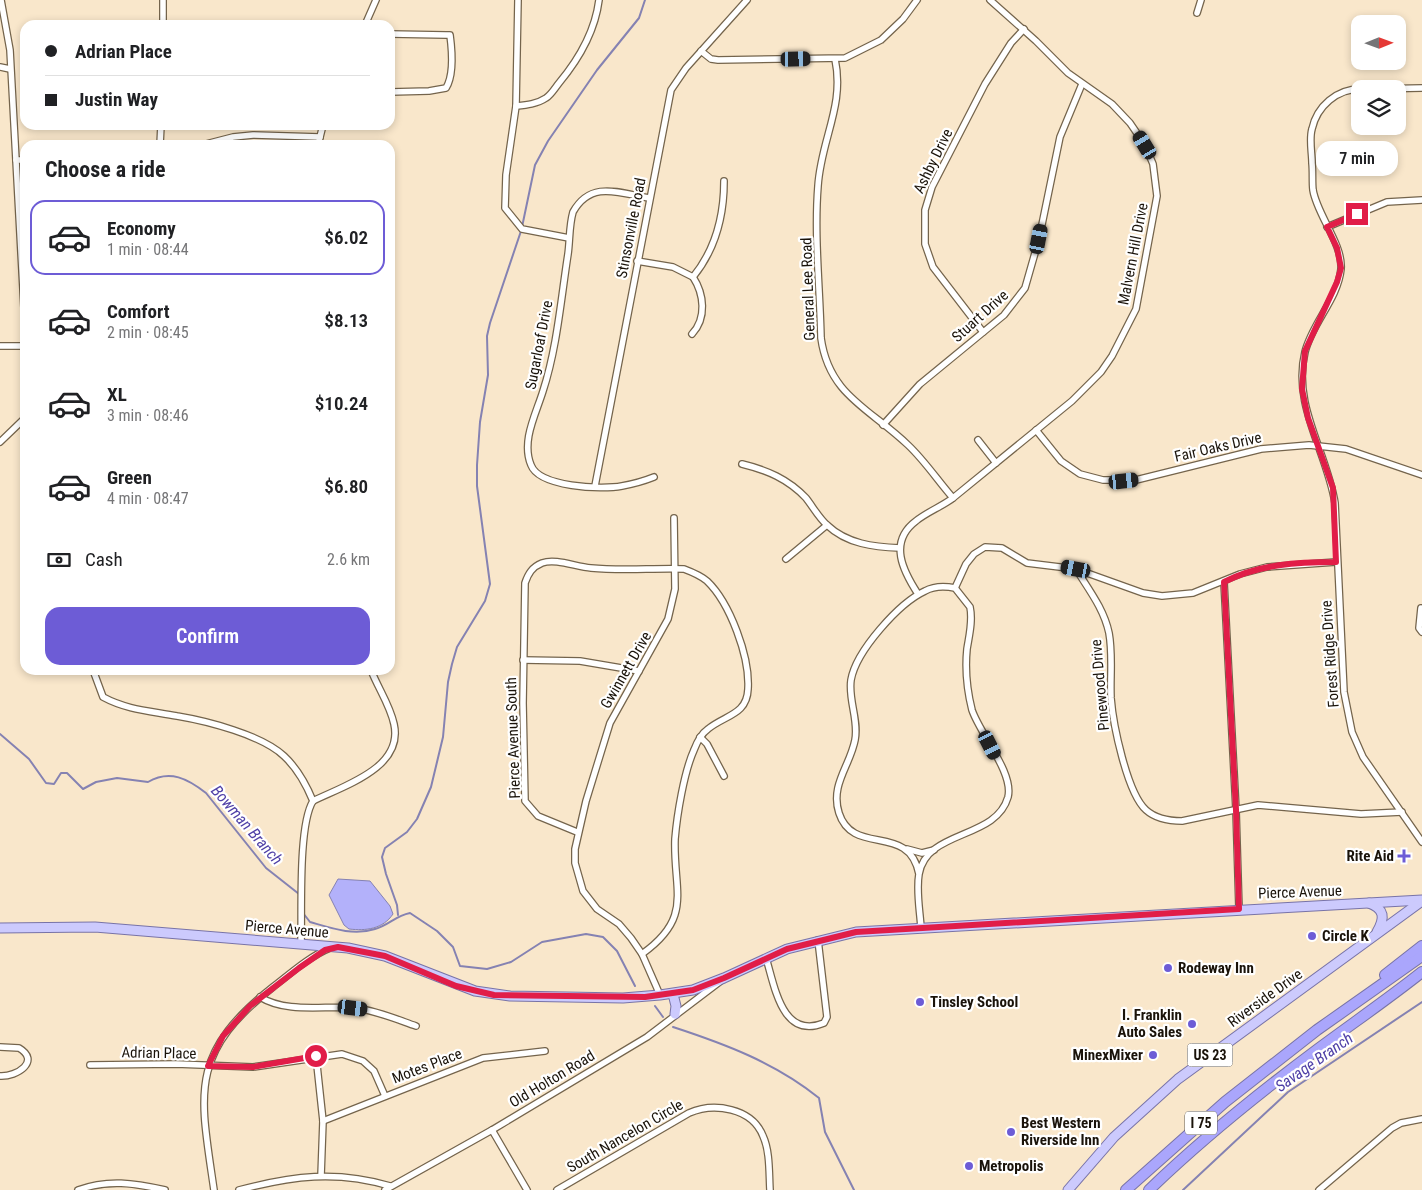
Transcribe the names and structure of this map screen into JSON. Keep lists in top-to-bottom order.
{
  "streets": {
    "highway": ["I 75"],
    "main road": ["Pierce Avenue", "Riverside Drive", "US 23"],
    "street": [
      "Ashby Drive",
      "Stinsonville Road",
      "Malvern Hill Drive",
      "General Lee Road",
      "Stuart Drive",
      "Sugarloaf Drive",
      "Fair Oaks Drive",
      "Forest Ridge Drive",
      "Gwinnett Drive",
      "Pinewood Drive",
      "Pierce Avenue South",
      "Adrian Place",
      "Motes Place",
      "Old Holton Road",
      "South Nancelon Circle"
    ]
  },
  "crossings": [
    ["Ashby Drive", "Malvern Hill Drive"],
    ["Ashby Drive", "Stuart Drive"],
    ["Stinsonville Road", "Sugarloaf Drive"],
    ["Malvern Hill Drive", "General Lee Road"],
    ["Malvern Hill Drive", "Stuart Drive"],
    ["Malvern Hill Drive", "Fair Oaks Drive"],
    ["General Lee Road", "Stuart Drive"],
    ["Fair Oaks Drive", "Forest Ridge Drive"],
    ["Forest Ridge Drive", "Pinewood Drive"],
    ["Gwinnett Drive", "Pierce Avenue South"],
    ["Pierce Avenue", "Riverside Drive"],
    ["Pierce Avenue", "Old Holton Road"],
    ["Adrian Place", "Motes Place"]
  ],
  "water": ["Bowman Branch", "Savage Branch"],
  "places": {
    "health": ["Rite Aid"],
    "other": [
      "Circle K",
      "Rodeway Inn",
      "Tinsley School",
      "I. Franklin Auto Sales",
      "MinexMixer",
      "Best Western Riverside Inn",
      "Metropolis"
    ]
  },
  "north": "right",
  "page": {
    "banner": ["Adrian Place", "Justin Way"],
    "heading": "Choose a ride",
    "bubble": "7 min",
    "list": [
      {
        "name": "Economy",
        "note": "1 min · 08:44",
        "value": "$6.02"
      },
      {
        "name": "Comfort",
        "note": "2 min · 08:45",
        "value": "$8.13"
      },
      {
        "name": "XL",
        "note": "3 min · 08:46",
        "value": "$10.24"
      },
      {
        "name": "Green",
        "note": "4 min · 08:47",
        "value": "$6.80"
      }
    ],
    "pay": ["Cash", "2.6 km"],
    "buttons": "Confirm"
  }
}
